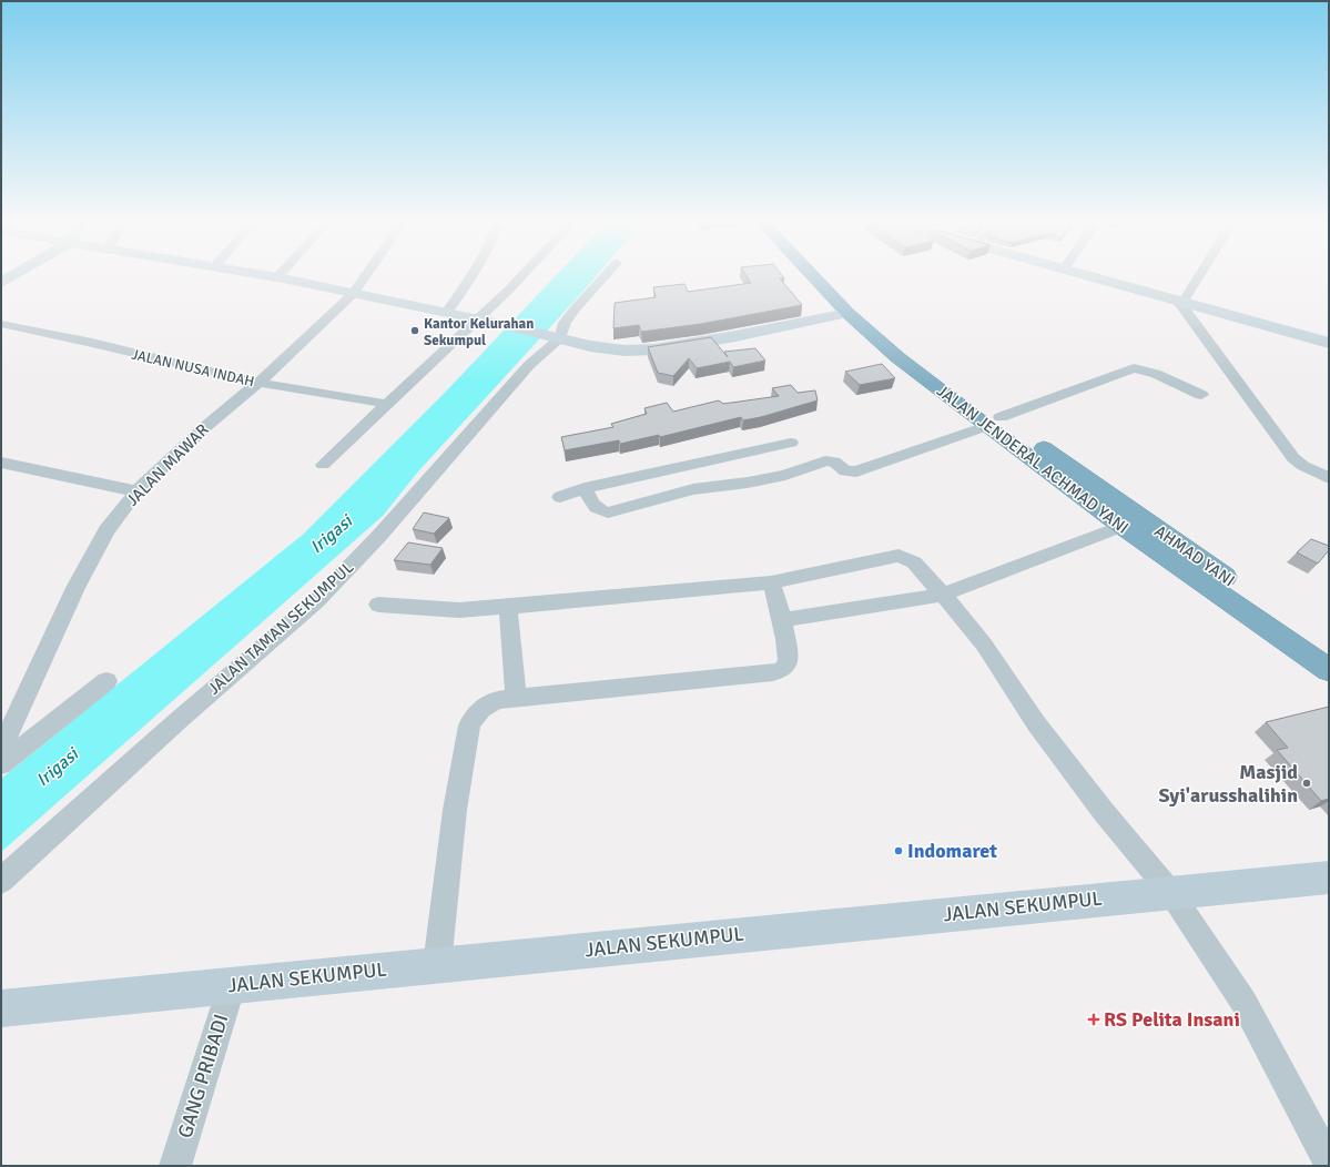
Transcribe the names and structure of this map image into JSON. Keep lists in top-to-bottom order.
{
  "streets": {
    "highway": ["JALAN JENDERAL ACHMAD YANI", "AHMAD YANI"],
    "street": [
      "JALAN NUSA INDAH",
      "JALAN MAWAR",
      "JALAN TAMAN SEKUMPUL",
      "JALAN SEKUMPUL",
      "GANG PRIBADI"
    ]
  },
  "crossings": [
    ["JALAN NUSA INDAH", "JALAN MAWAR"],
    ["JALAN JENDERAL ACHMAD YANI", "AHMAD YANI"],
    ["JALAN SEKUMPUL", "GANG PRIBADI"]
  ],
  "water": ["Irigasi"],
  "places": {
    "other": ["Kantor Kelurahan Sekumpul", "Masjid Syi'arusshalihin", "Indomaret"],
    "health": ["RS Pelita Insani"]
  }
}
